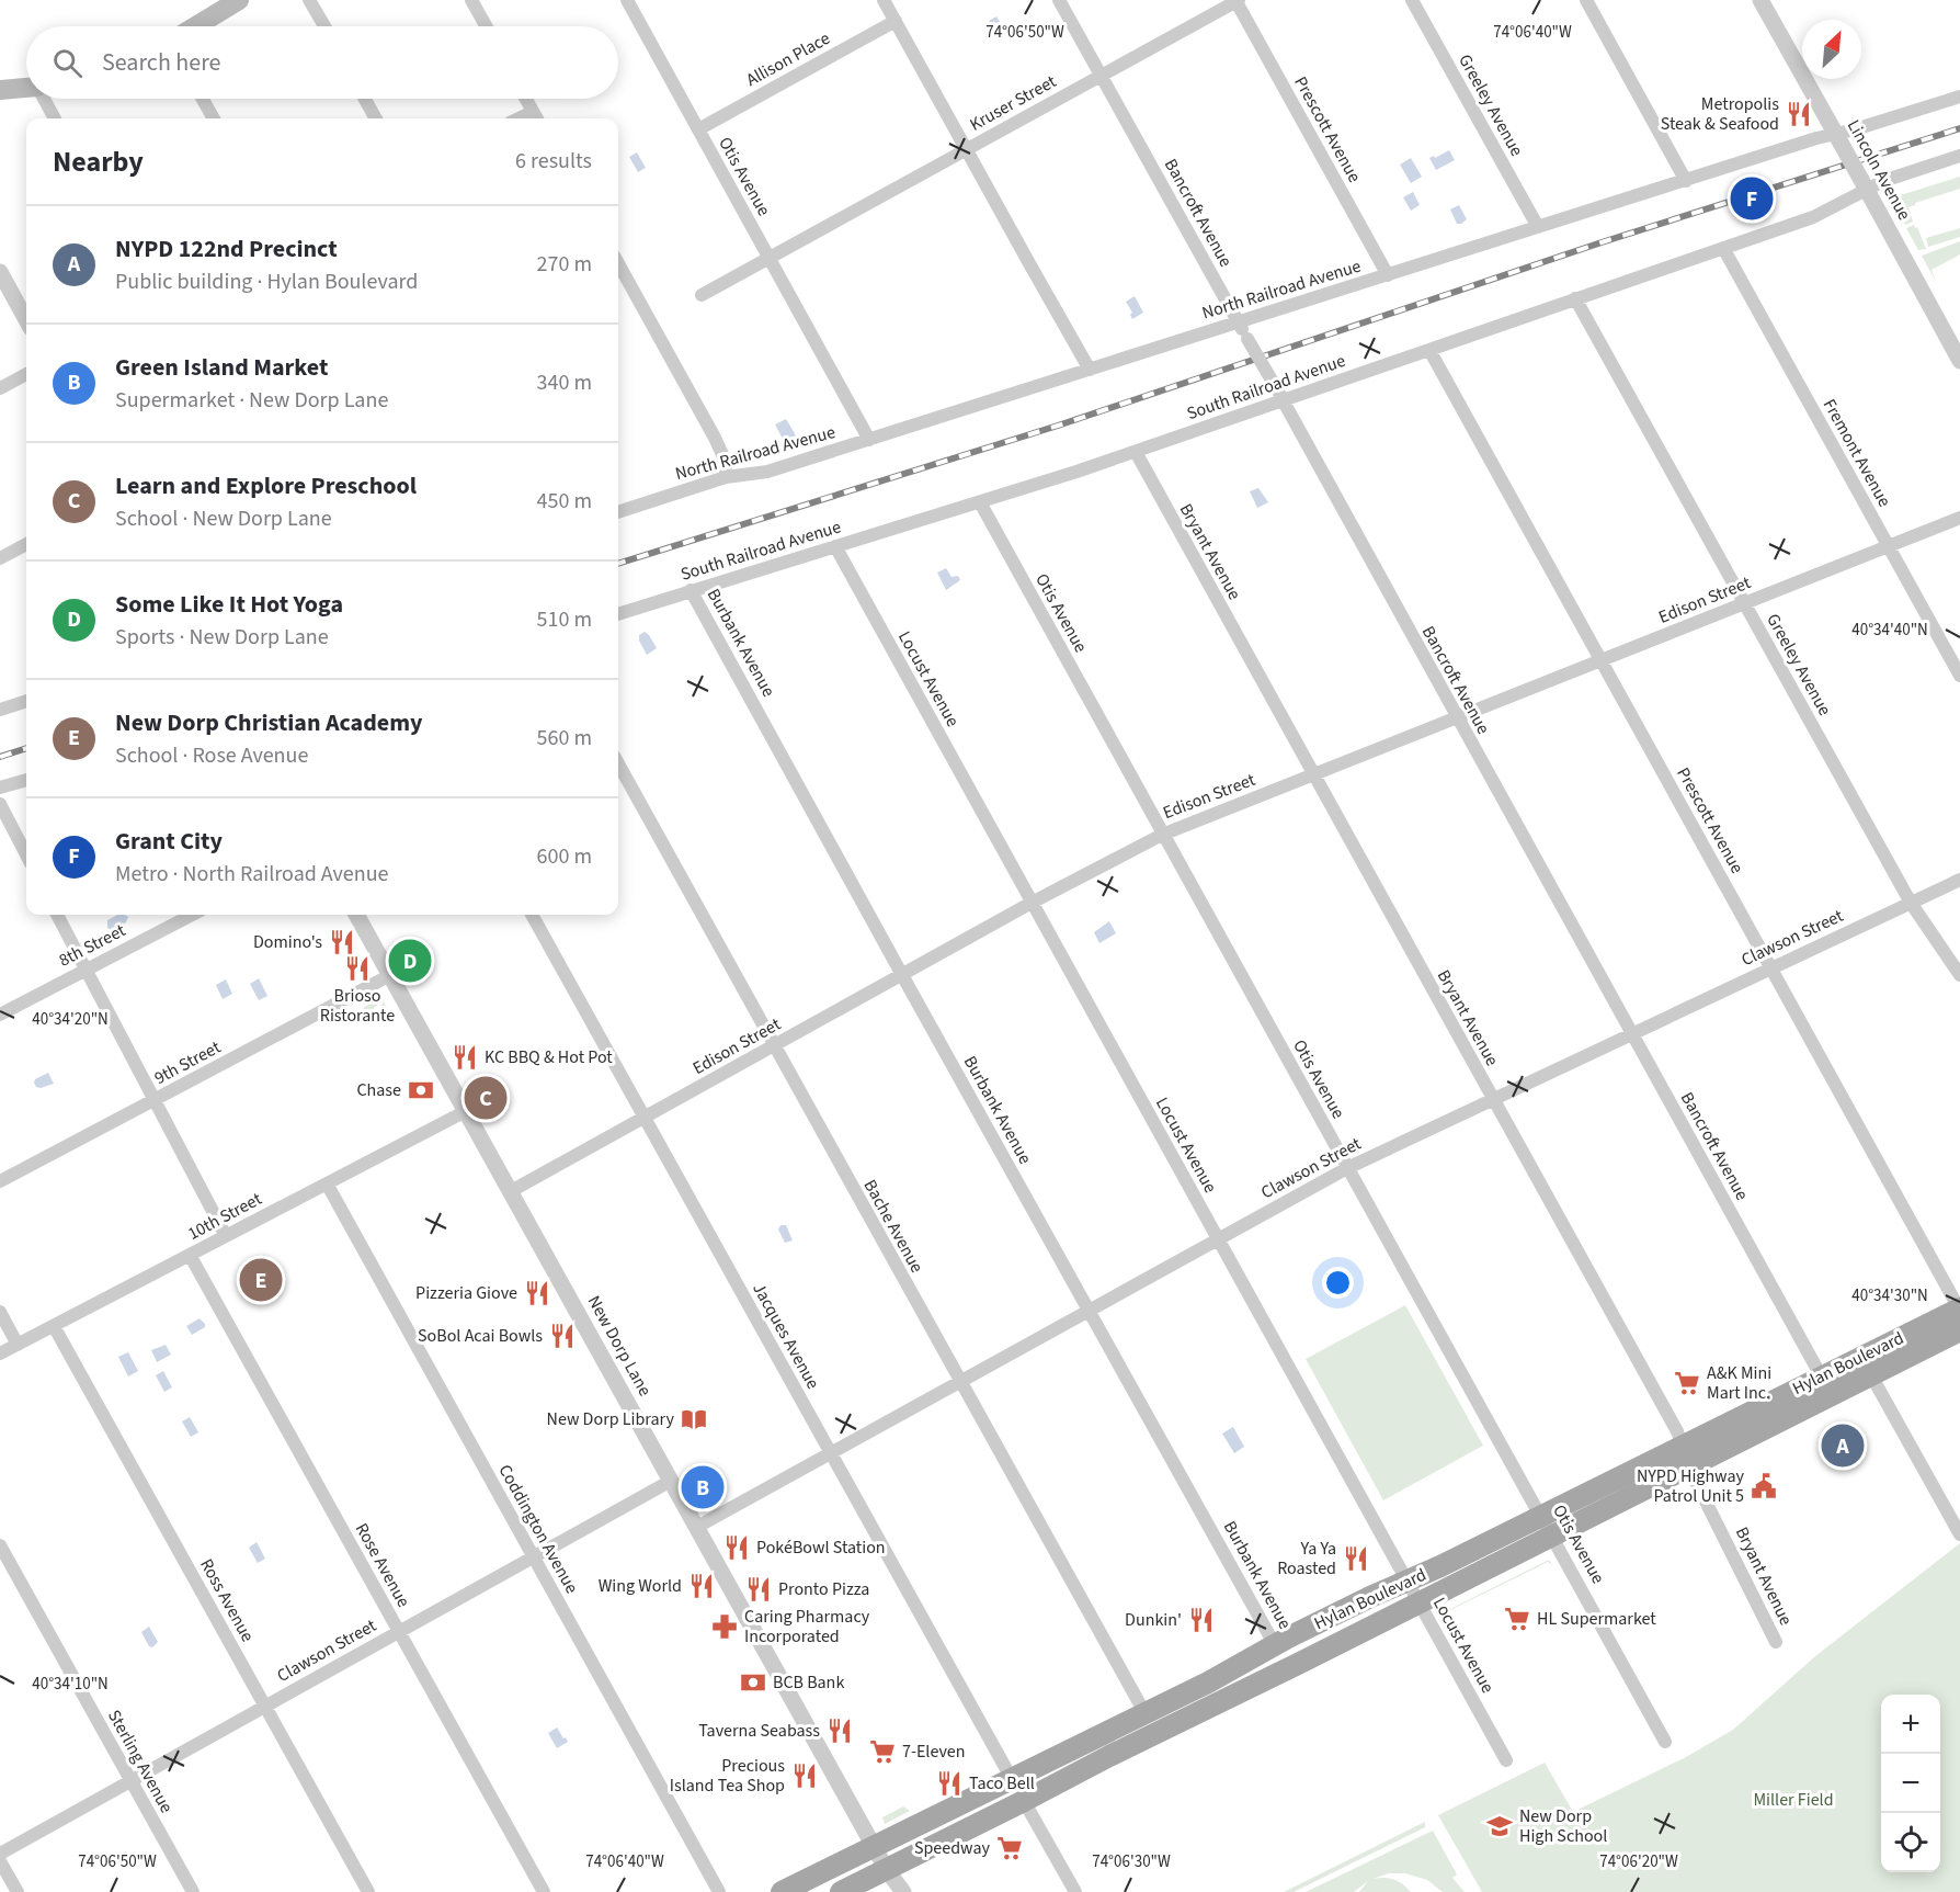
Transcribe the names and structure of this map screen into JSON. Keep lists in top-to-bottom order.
{
  "streets": {
    "main road": ["Hylan Boulevard"],
    "street": [
      "Allison Place",
      "Kruser Street",
      "Greeley Avenue",
      "Prescott Avenue",
      "Lincoln Avenue",
      "Otis Avenue",
      "Bancroft Avenue",
      "North Railroad Avenue",
      "South Railroad Avenue",
      "Fremont Avenue",
      "Bryant Avenue",
      "Edison Street",
      "Burbank Avenue",
      "Locust Avenue",
      "Clawson Street",
      "8th Street",
      "9th Street",
      "10th Street",
      "Bache Avenue",
      "Jacques Avenue",
      "New Dorp Lane",
      "Coddington Avenue",
      "Rose Avenue",
      "Ross Avenue",
      "Sterling Avenue"
    ]
  },
  "crossings": [
    ["Allison Place", "Otis Avenue"],
    ["Kruser Street", "Prescott Avenue"],
    ["Kruser Street", "Otis Avenue"],
    ["Kruser Street", "Bancroft Avenue"],
    ["Greeley Avenue", "North Railroad Avenue"],
    ["Greeley Avenue", "South Railroad Avenue"],
    ["Greeley Avenue", "Edison Street"],
    ["Greeley Avenue", "Clawson Street"],
    ["Prescott Avenue", "North Railroad Avenue"],
    ["Prescott Avenue", "South Railroad Avenue"],
    ["Prescott Avenue", "Edison Street"],
    ["Prescott Avenue", "Clawson Street"],
    ["Prescott Avenue", "Hylan Boulevard"],
    ["Lincoln Avenue", "North Railroad Avenue"],
    ["Lincoln Avenue", "South Railroad Avenue"],
    ["Otis Avenue", "North Railroad Avenue"],
    ["Otis Avenue", "South Railroad Avenue"],
    ["Otis Avenue", "Edison Street"],
    ["Otis Avenue", "Clawson Street"],
    ["Otis Avenue", "Hylan Boulevard"],
    ["Bancroft Avenue", "North Railroad Avenue"],
    ["Bancroft Avenue", "South Railroad Avenue"],
    ["Bancroft Avenue", "Edison Street"],
    ["Bancroft Avenue", "Clawson Street"],
    ["Bancroft Avenue", "Hylan Boulevard"],
    ["South Railroad Avenue", "Fremont Avenue"],
    ["South Railroad Avenue", "Bryant Avenue"],
    ["South Railroad Avenue", "Burbank Avenue"],
    ["South Railroad Avenue", "Locust Avenue"],
    ["Fremont Avenue", "Edison Street"],
    ["Bryant Avenue", "Edison Street"],
    ["Bryant Avenue", "Clawson Street"],
    ["Bryant Avenue", "Hylan Boulevard"],
    ["Edison Street", "Burbank Avenue"],
    ["Edison Street", "Locust Avenue"],
    ["Edison Street", "Bache Avenue"],
    ["Edison Street", "Jacques Avenue"],
    ["Edison Street", "New Dorp Lane"],
    ["Burbank Avenue", "Clawson Street"],
    ["Burbank Avenue", "Hylan Boulevard"],
    ["Locust Avenue", "Clawson Street"],
    ["Locust Avenue", "Hylan Boulevard"],
    ["Clawson Street", "Bache Avenue"],
    ["Clawson Street", "Jacques Avenue"],
    ["Clawson Street", "New Dorp Lane"],
    ["Clawson Street", "Coddington Avenue"],
    ["Clawson Street", "Rose Avenue"],
    ["Clawson Street", "Ross Avenue"],
    ["Clawson Street", "Sterling Avenue"],
    ["9th Street", "New Dorp Lane"],
    ["10th Street", "New Dorp Lane"],
    ["10th Street", "Coddington Avenue"],
    ["10th Street", "Rose Avenue"],
    ["10th Street", "Ross Avenue"],
    ["Bache Avenue", "Hylan Boulevard"],
    ["Jacques Avenue", "Hylan Boulevard"],
    ["New Dorp Lane", "Hylan Boulevard"]
  ],
  "parks": ["Miller Field"],
  "places": {
    "restaurant": [
      "Metropolis Steak & Seafood",
      "Domino's",
      "Brioso Ristorante",
      "KC BBQ & Hot Pot",
      "Pizzeria Giove",
      "SoBol Acai Bowls",
      "PokéBowl Station",
      "Ya Ya Roasted",
      "Wing World",
      "Pronto Pizza",
      "Dunkin'",
      "Taverna Seabass",
      "Precious Island Tea Shop",
      "Taco Bell"
    ],
    "bank": ["Chase", "BCB Bank"],
    "supermarket": [
      "A&K Mini Mart Inc.",
      "HL Supermarket",
      "7-Eleven",
      "Speedway"
    ],
    "library": ["New Dorp Library"],
    "public building": ["NYPD Highway Patrol Unit 5"],
    "pharmacy": ["Caring Pharmacy Incorporated"],
    "school or university": ["New Dorp High School"]
  },
  "north": "top right",
  "page": {
    "search": "Search here",
    "heading": ["Nearby", "6 results"],
    "pins": [
      "F",
      "D",
      "C",
      "E",
      "A",
      "B"
    ],
    "list": [
      {
        "mark": "A",
        "name": "NYPD 122nd Precinct",
        "note": "Public building · Hylan Boulevard",
        "value": "270 m"
      },
      {
        "mark": "B",
        "name": "Green Island Market",
        "note": "Supermarket · New Dorp Lane",
        "value": "340 m"
      },
      {
        "mark": "C",
        "name": "Learn and Explore Preschool",
        "note": "School · New Dorp Lane",
        "value": "450 m"
      },
      {
        "mark": "D",
        "name": "Some Like It Hot Yoga",
        "note": "Sports · New Dorp Lane",
        "value": "510 m"
      },
      {
        "mark": "E",
        "name": "New Dorp Christian Academy",
        "note": "School · Rose Avenue",
        "value": "560 m"
      },
      {
        "mark": "F",
        "name": "Grant City",
        "note": "Metro · North Railroad Avenue",
        "value": "600 m"
      }
    ],
    "map_buttons": ["+", "−"]
  },
  "coordinates": [
    "74°06'50\"W",
    "74°06'40\"W",
    "40°34'40\"N",
    "40°34'20\"N",
    "40°34'30\"N",
    "40°34'10\"N",
    "74°06'30\"W",
    "74°06'20\"W"
  ]
}
